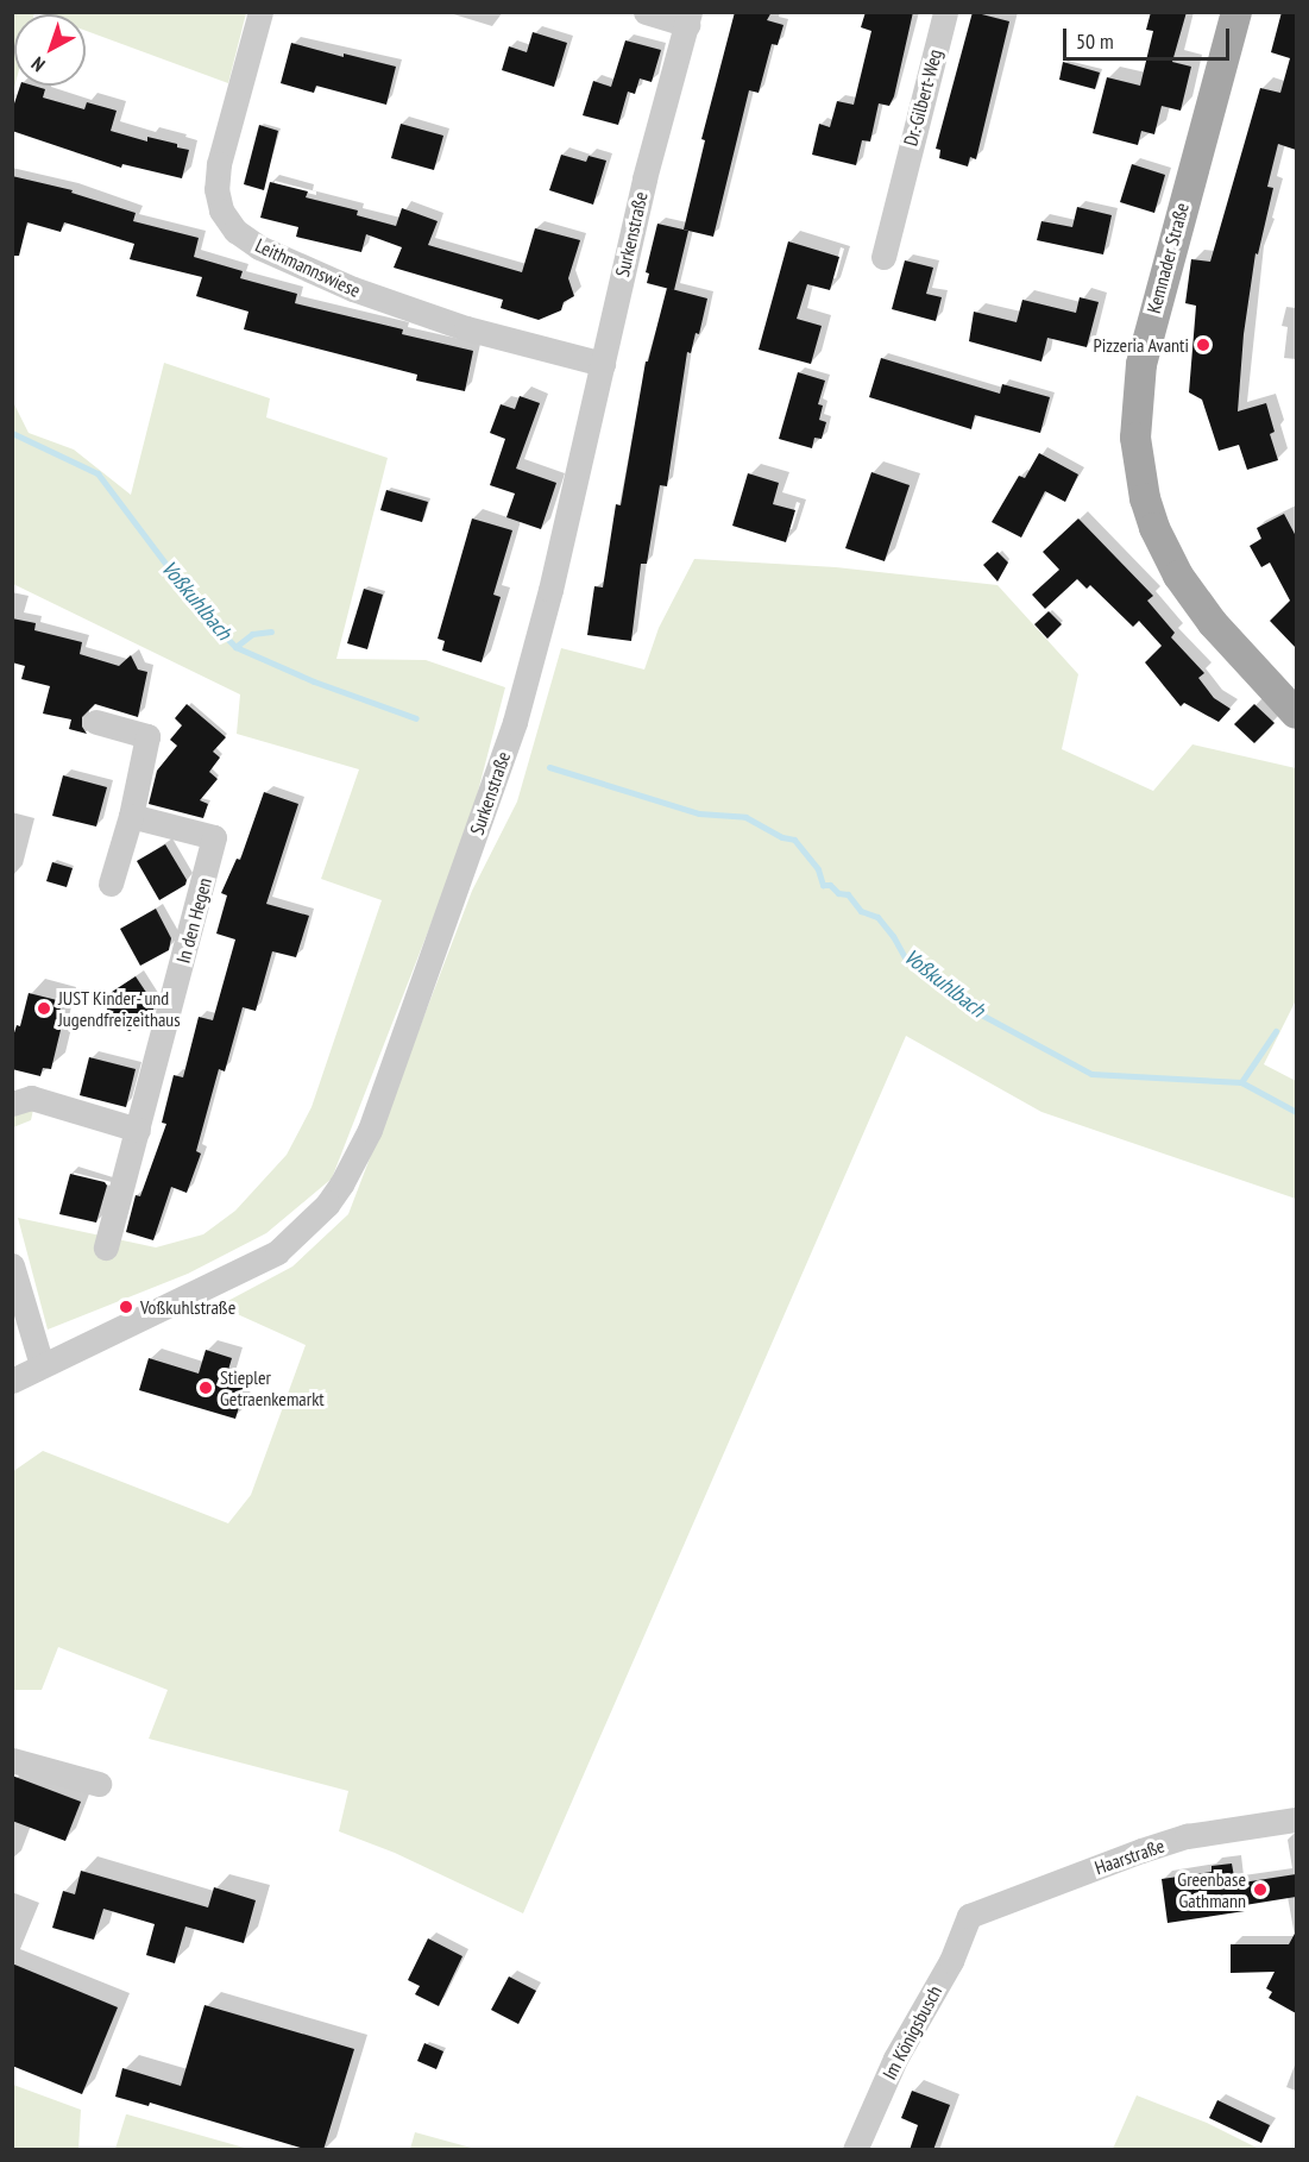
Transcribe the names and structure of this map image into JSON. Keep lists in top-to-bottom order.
{
  "streets": {
    "main road": ["Kemnader Straße"],
    "street": [
      "Dr.-Gilbert-Weg",
      "Surkenstraße",
      "Leithmannswiese",
      "In den Hegen",
      "Haarstraße",
      "Im Königsbusch"
    ]
  },
  "crossings": [
    ["Surkenstraße", "Leithmannswiese"],
    ["Haarstraße", "Im Königsbusch"]
  ],
  "water": ["Voßkuhlbach"],
  "places": [
    "Pizzeria Avanti",
    "JUST Kinder- und Jugendfreizeithaus",
    "Voßkuhlstraße",
    "Stiepler Getraenkemarkt",
    "Greenbase Gathmann"
  ],
  "scale_bar": "50 m",
  "north": "bottom left"
}
